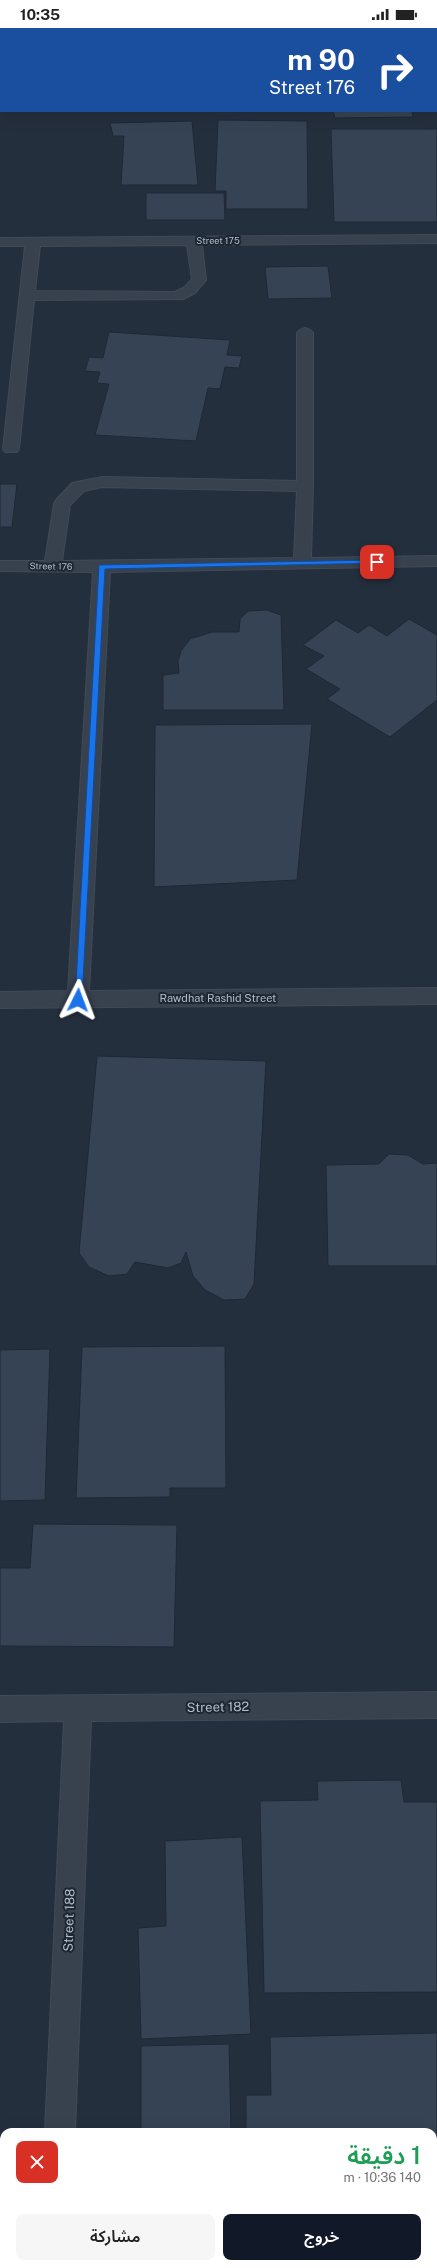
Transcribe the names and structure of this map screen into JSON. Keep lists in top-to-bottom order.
{
  "streets": {
    "street": [
      "Street 175",
      "Street 176",
      "Rawdhat Rashid Street",
      "Street 182",
      "Street 188"
    ]
  },
  "crossings": [
    ["Street 182", "Street 188"]
  ],
  "page": {
    "status": "10:35",
    "turn": ["90 m", "Street 176"],
    "heading": ["1 دقيقة", "140 m · 10:36"],
    "buttons": ["خروج", "مشاركة"]
  }
}
